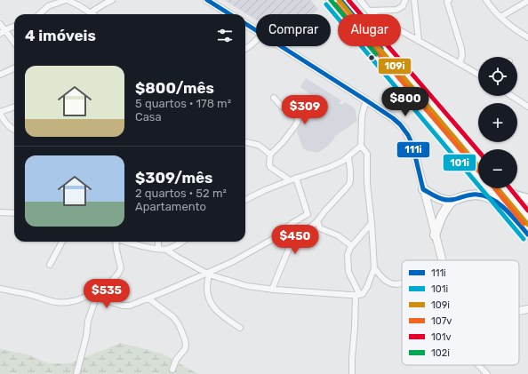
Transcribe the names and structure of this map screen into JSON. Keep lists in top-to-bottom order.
{
  "lines": [
    "transit line 111i",
    "transit line 109i",
    "transit line 101v",
    "transit line 102i",
    "transit line 101i",
    "transit line 107v"
  ],
  "legend": [
    "111i",
    "101i",
    "109i",
    "107v",
    "101v",
    "102i"
  ],
  "page": {
    "chip": ["Comprar", "Alugar"],
    "heading": "4 imóveis",
    "map_buttons": ["+", "−"],
    "list": [
      {
        "name": "$800/mês",
        "note": "5 quartos · 178 m² · Casa"
      },
      {
        "name": "$309/mês",
        "note": "2 quartos · 52 m² · Apartamento"
      }
    ],
    "price": [
      "$800",
      "$309",
      "$450",
      "$535"
    ]
  }
}
